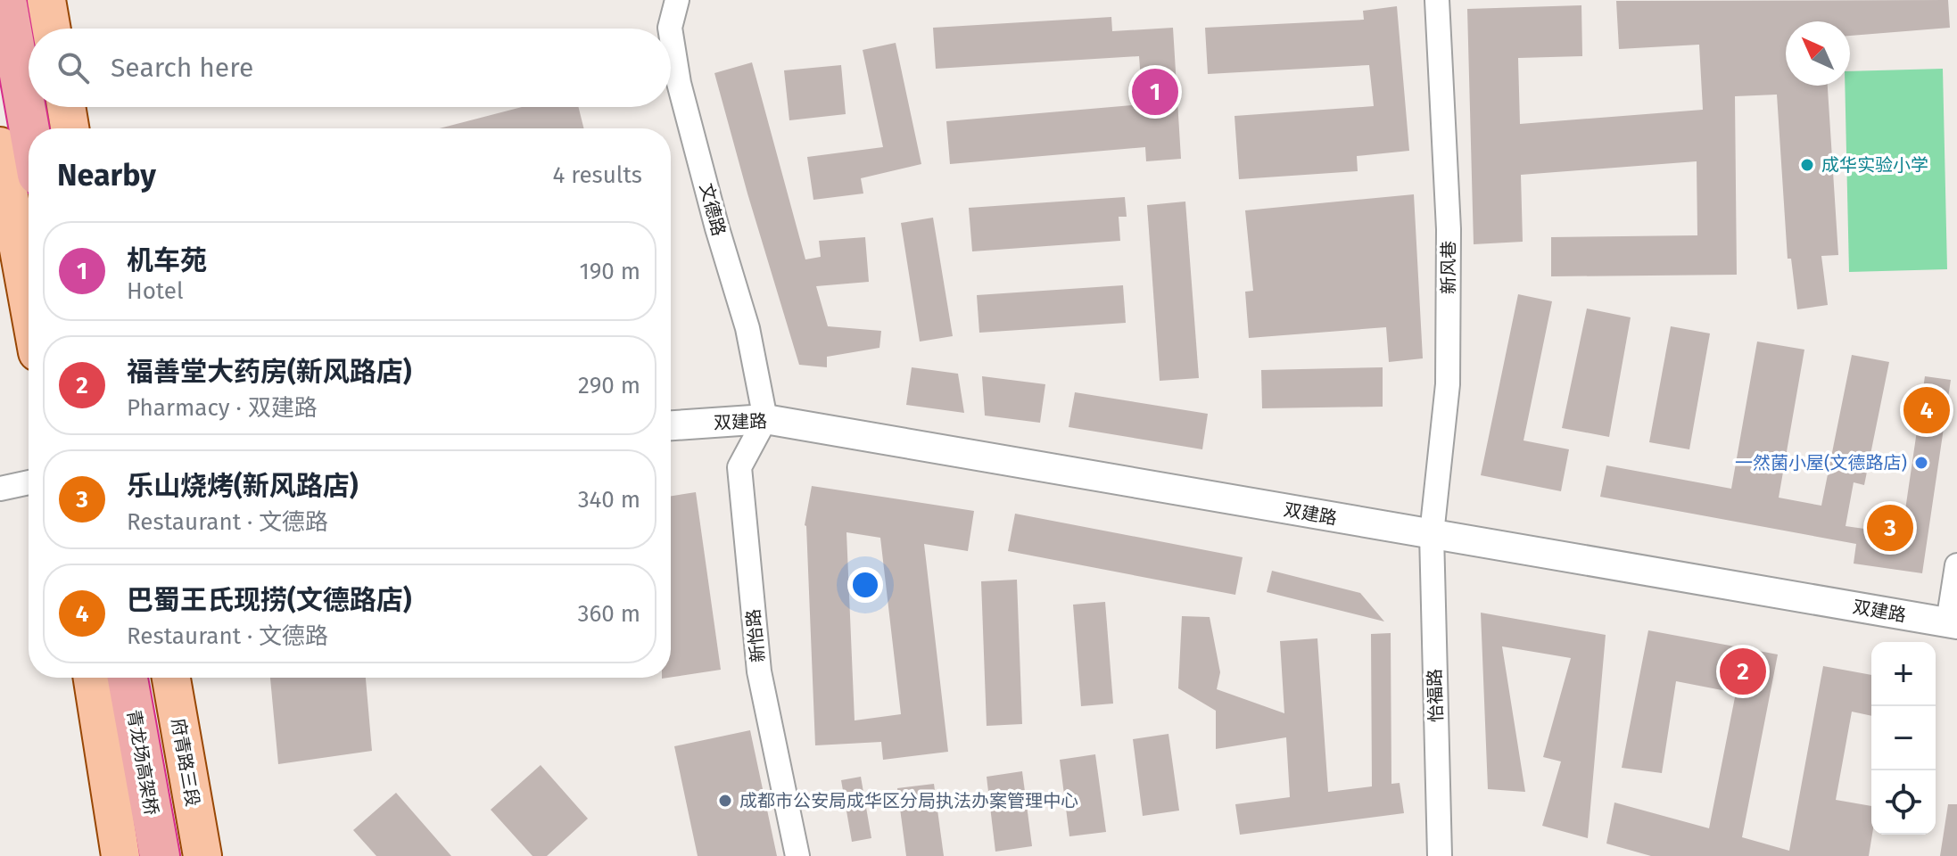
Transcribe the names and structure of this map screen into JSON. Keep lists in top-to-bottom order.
{
  "streets": {
    "highway": ["青龙场高架桥"],
    "main road": ["府青路三段"],
    "street": [
      "文德路",
      "新风巷",
      "双建路",
      "新怡路",
      "怡福路"
    ]
  },
  "crossings": [
    ["文德路", "双建路"],
    ["文德路", "新怡路"],
    ["新风巷", "双建路"],
    ["新风巷", "怡福路"],
    ["双建路", "新怡路"],
    ["双建路", "怡福路"]
  ],
  "places": ["成华实验小学", "一然菌小屋(文德路店)", "成都市公安局成华区分局执法办案管理中心"],
  "north": "top left",
  "page": {
    "search": "Search here",
    "pins": [
      "1",
      "4",
      "3",
      "2"
    ],
    "heading": ["Nearby", "4 results"],
    "list": [
      {
        "mark": "1",
        "name": "机车苑",
        "note": "Hotel",
        "value": "190 m"
      },
      {
        "mark": "2",
        "name": "福善堂大药房(新风路店)",
        "note": "Pharmacy · 双建路",
        "value": "290 m"
      },
      {
        "mark": "3",
        "name": "乐山烧烤(新风路店)",
        "note": "Restaurant · 文德路",
        "value": "340 m"
      },
      {
        "mark": "4",
        "name": "巴蜀王氏现捞(文德路店)",
        "note": "Restaurant · 文德路",
        "value": "360 m"
      }
    ],
    "map_buttons": ["+", "−"]
  }
}
